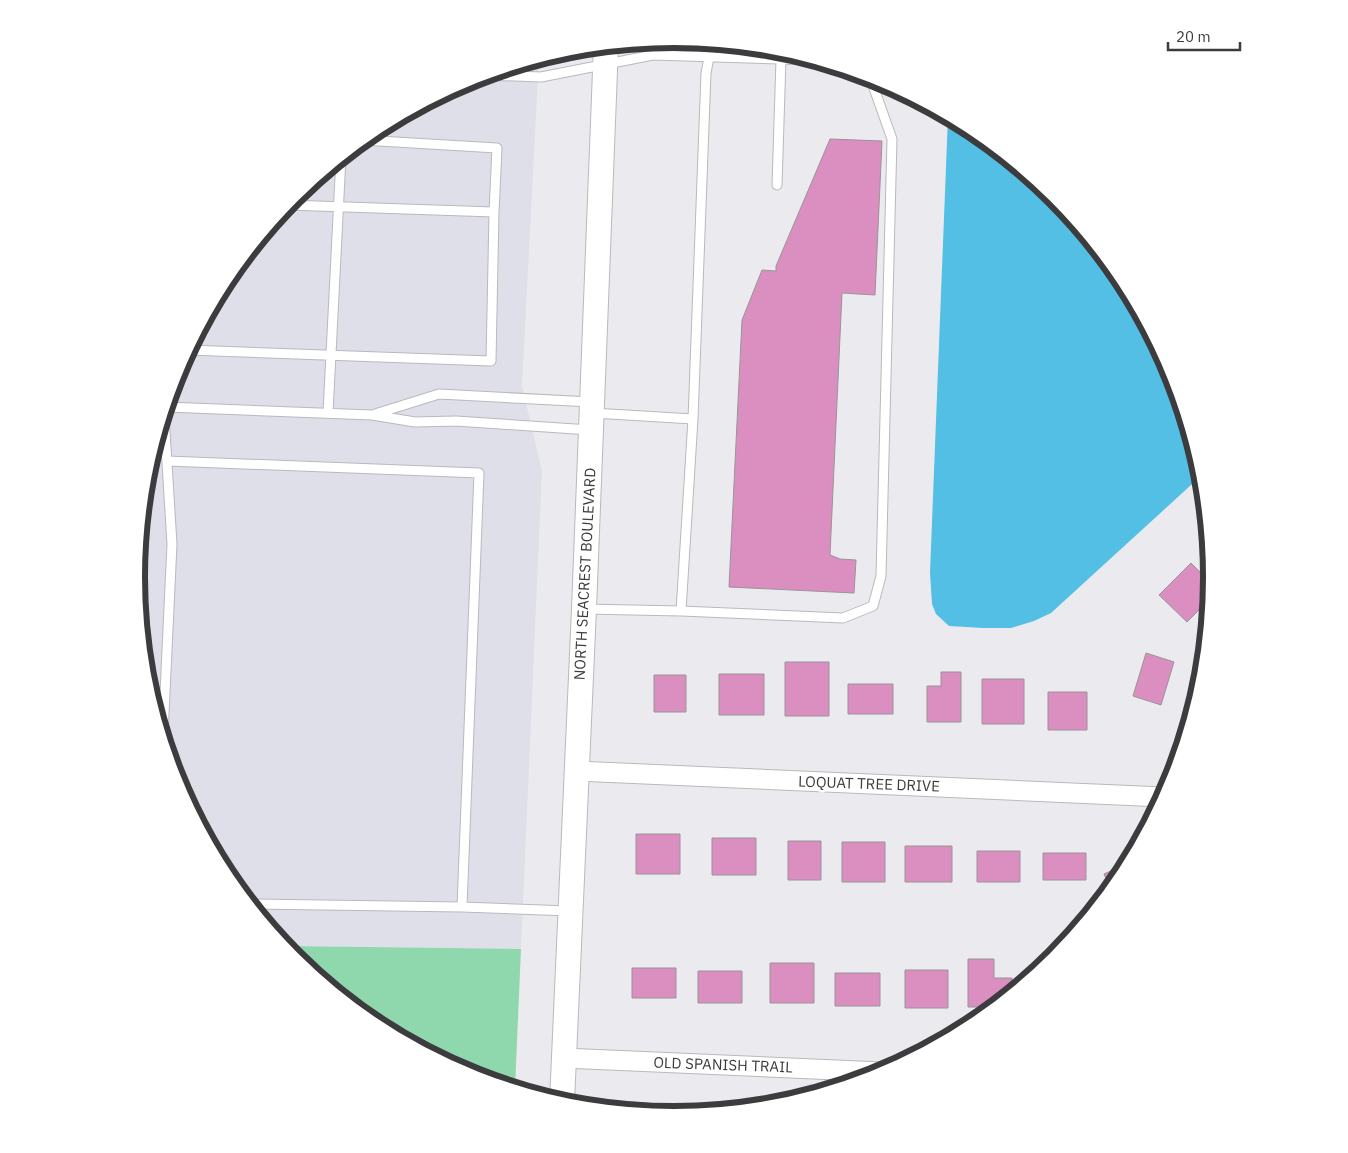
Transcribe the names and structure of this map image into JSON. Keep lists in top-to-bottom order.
{
  "streets": {
    "street": ["NORTH SEACREST BOULEVARD", "LOQUAT TREE DRIVE", "OLD SPANISH TRAIL"]
  },
  "crossings": [
    ["NORTH SEACREST BOULEVARD", "LOQUAT TREE DRIVE"],
    ["NORTH SEACREST BOULEVARD", "OLD SPANISH TRAIL"]
  ],
  "scale_bar": "20 m"
}
